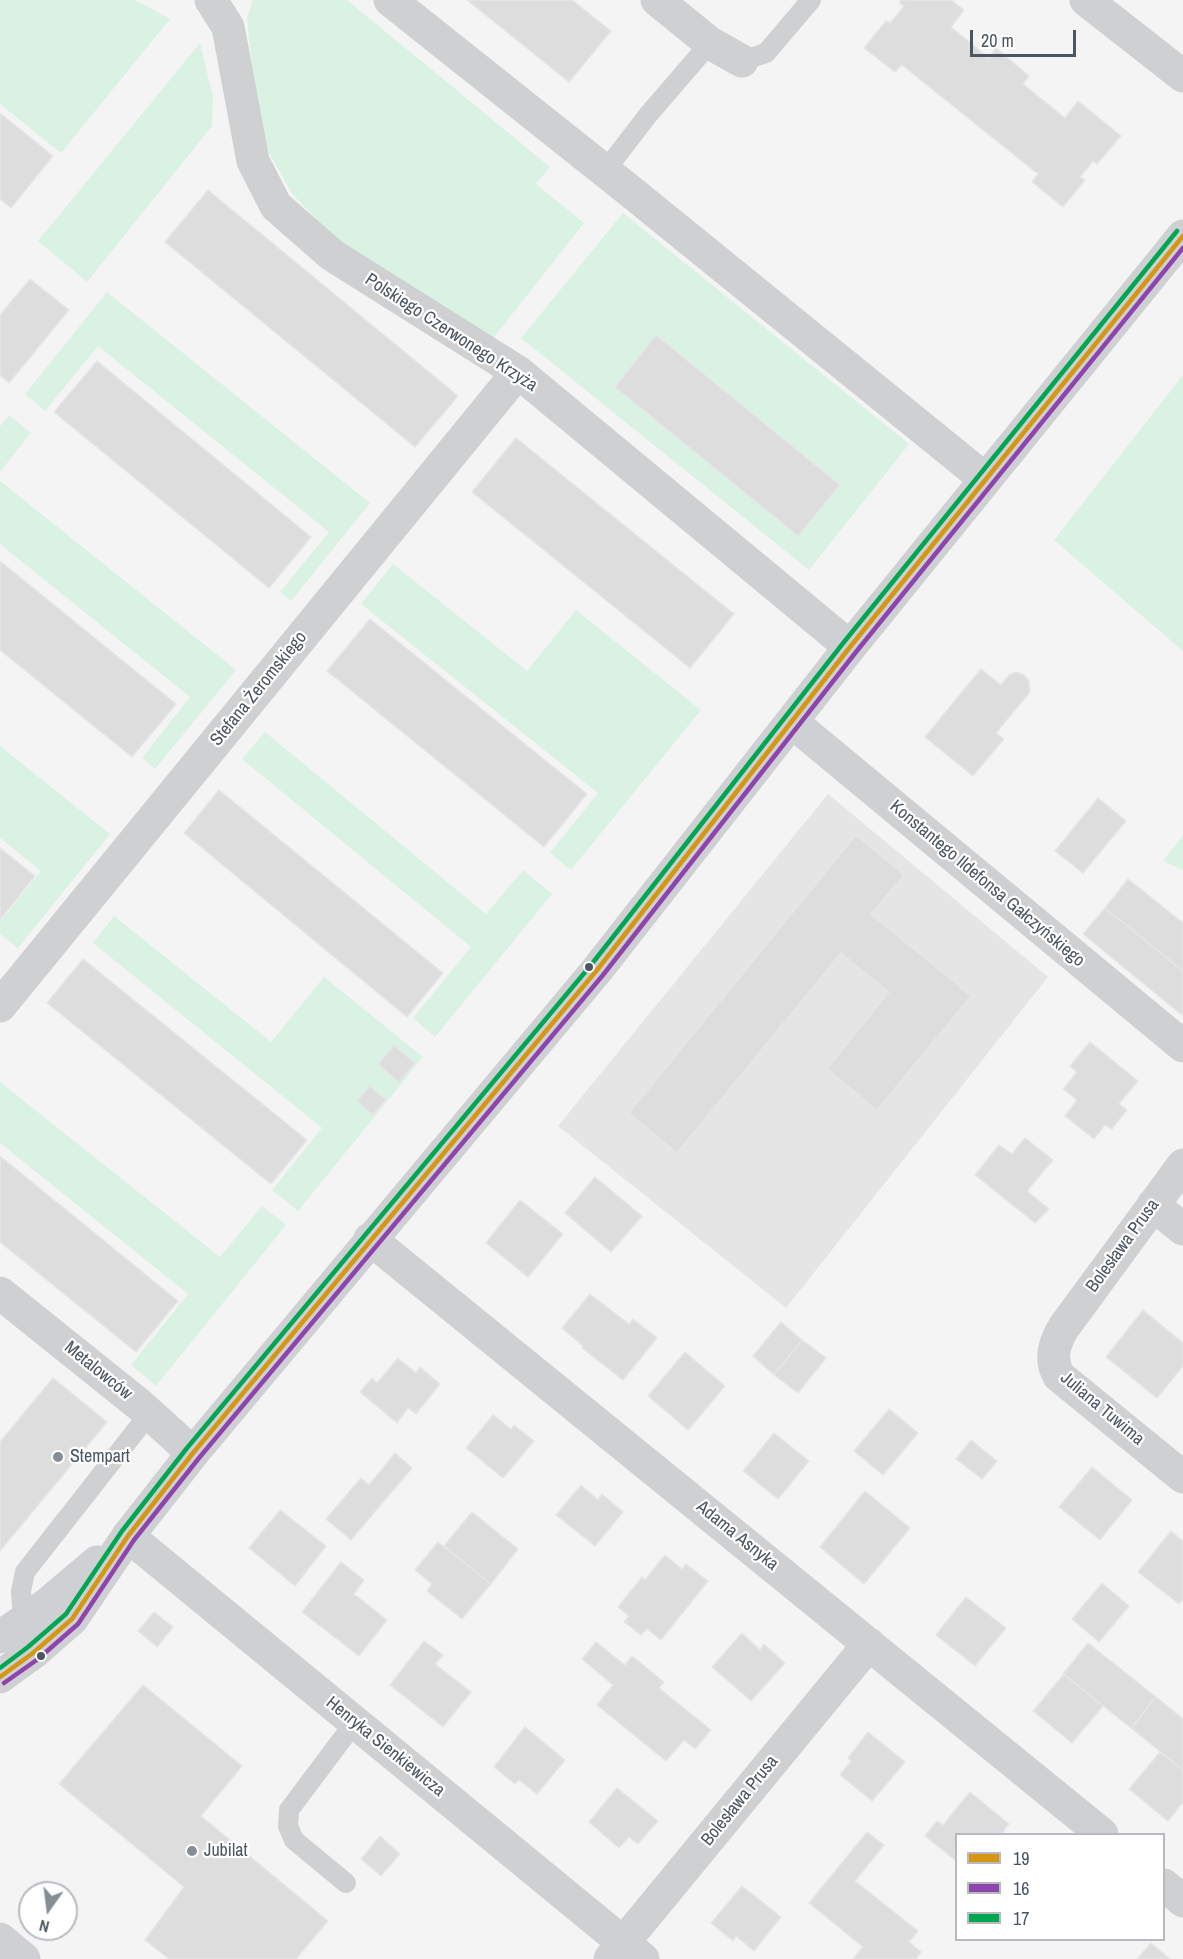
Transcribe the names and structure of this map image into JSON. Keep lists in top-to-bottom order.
{
  "streets": {
    "street": [
      "Polskiego Czerwonego Krzyża",
      "Stefana Żeromskiego",
      "Konstantego Ildefonsa Gałczyńskiego",
      "Bolesława Prusa",
      "Metalowców",
      "Juliana Tuwima",
      "Adama Asnyka",
      "Henryka Sienkiewicza"
    ]
  },
  "crossings": [
    ["Polskiego Czerwonego Krzyża", "Stefana Żeromskiego"],
    ["Bolesława Prusa", "Juliana Tuwima"],
    ["Bolesława Prusa", "Adama Asnyka"],
    ["Bolesława Prusa", "Henryka Sienkiewicza"]
  ],
  "places": ["Stempart", "Jubilat"],
  "lines": ["transit line 17", "transit line 19", "transit line 16"],
  "legend": ["19", "16", "17"],
  "scale_bar": "20 m",
  "north": "bottom"
}
